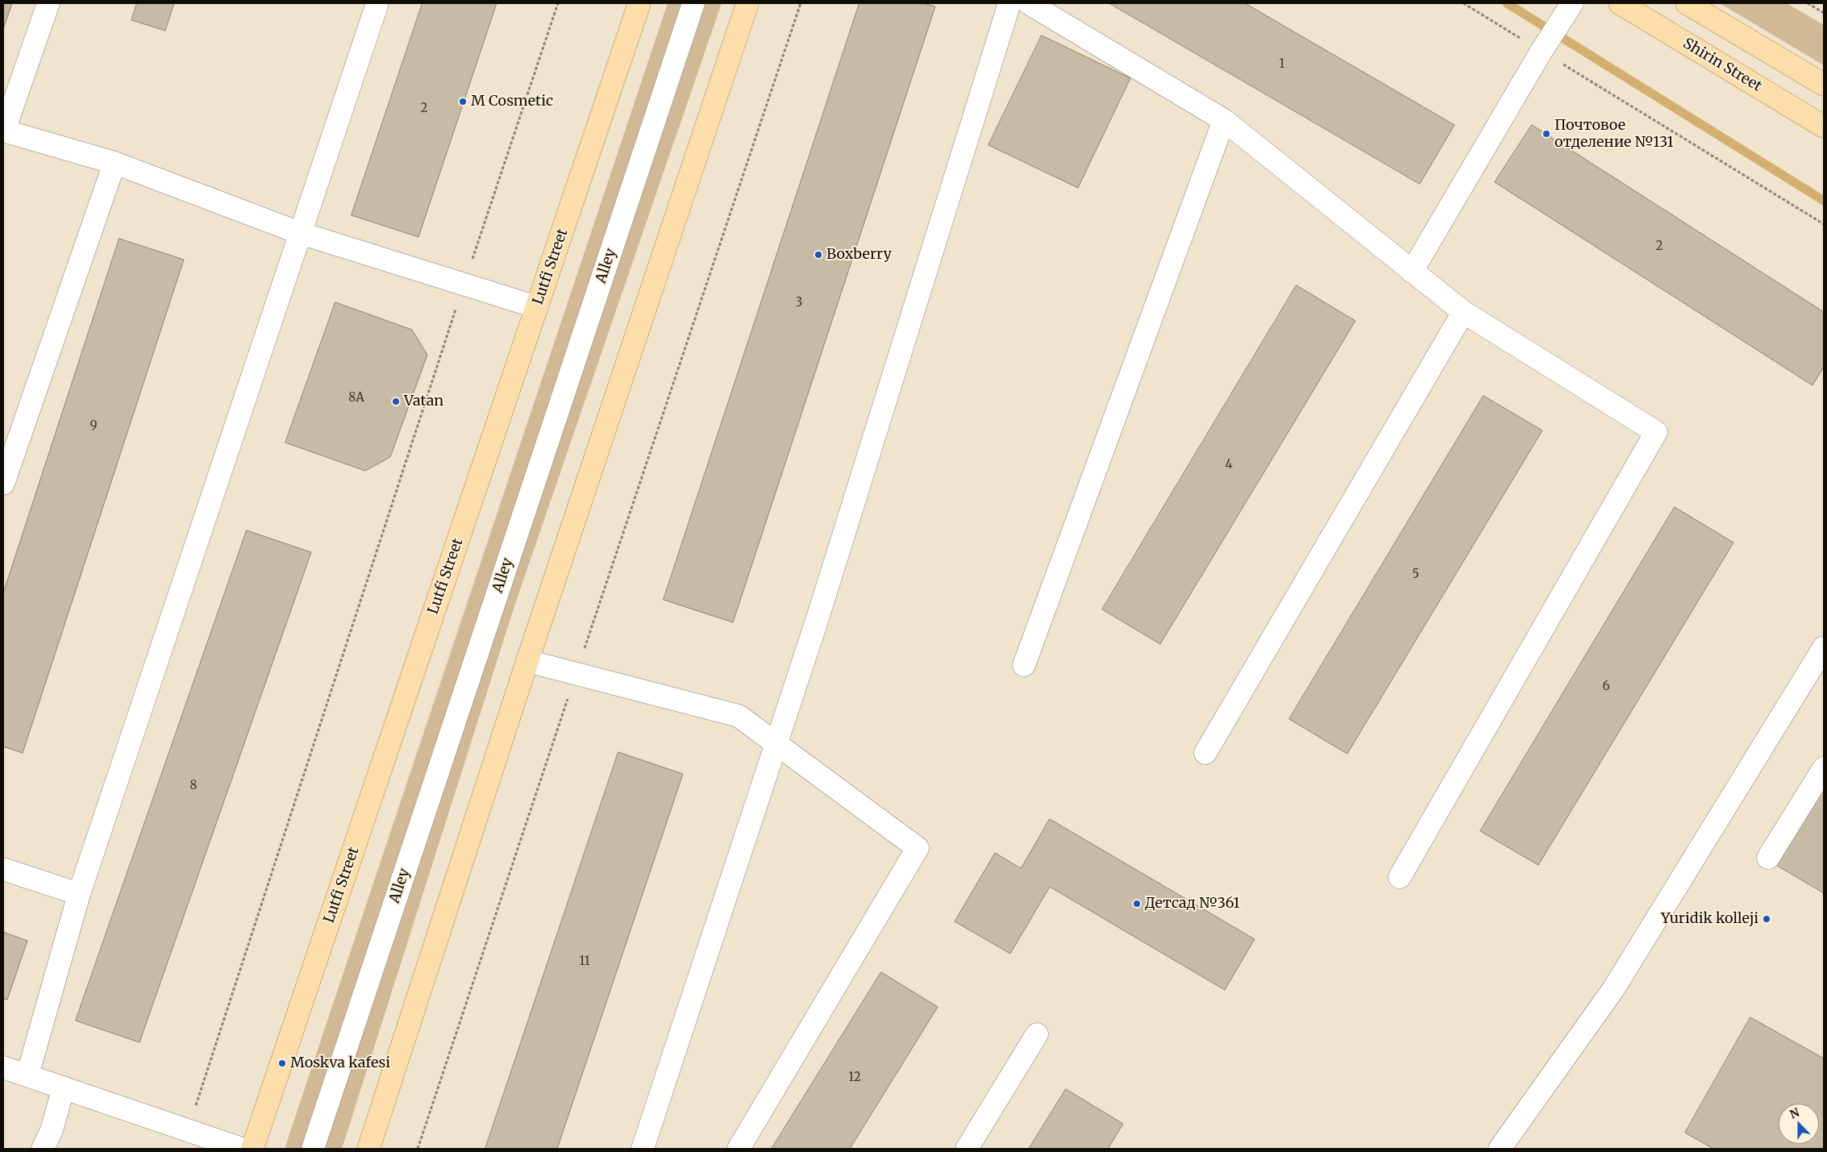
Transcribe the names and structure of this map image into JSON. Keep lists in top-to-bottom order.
{
  "streets": {
    "main road": ["Shirin Street", "Lutfi Street"],
    "street": ["Alley"]
  },
  "places": [
    "M Cosmetic",
    "Почтовое отделение №131",
    "Boxberry",
    "Vatan",
    "Детсад №361",
    "Yuridik kolleji",
    "Moskva kafesi"
  ],
  "house_numbers": [
    "1",
    "2",
    "2",
    "3",
    "8A",
    "9",
    "4",
    "5",
    "6",
    "8",
    "11",
    "12"
  ],
  "north": "top"
}
